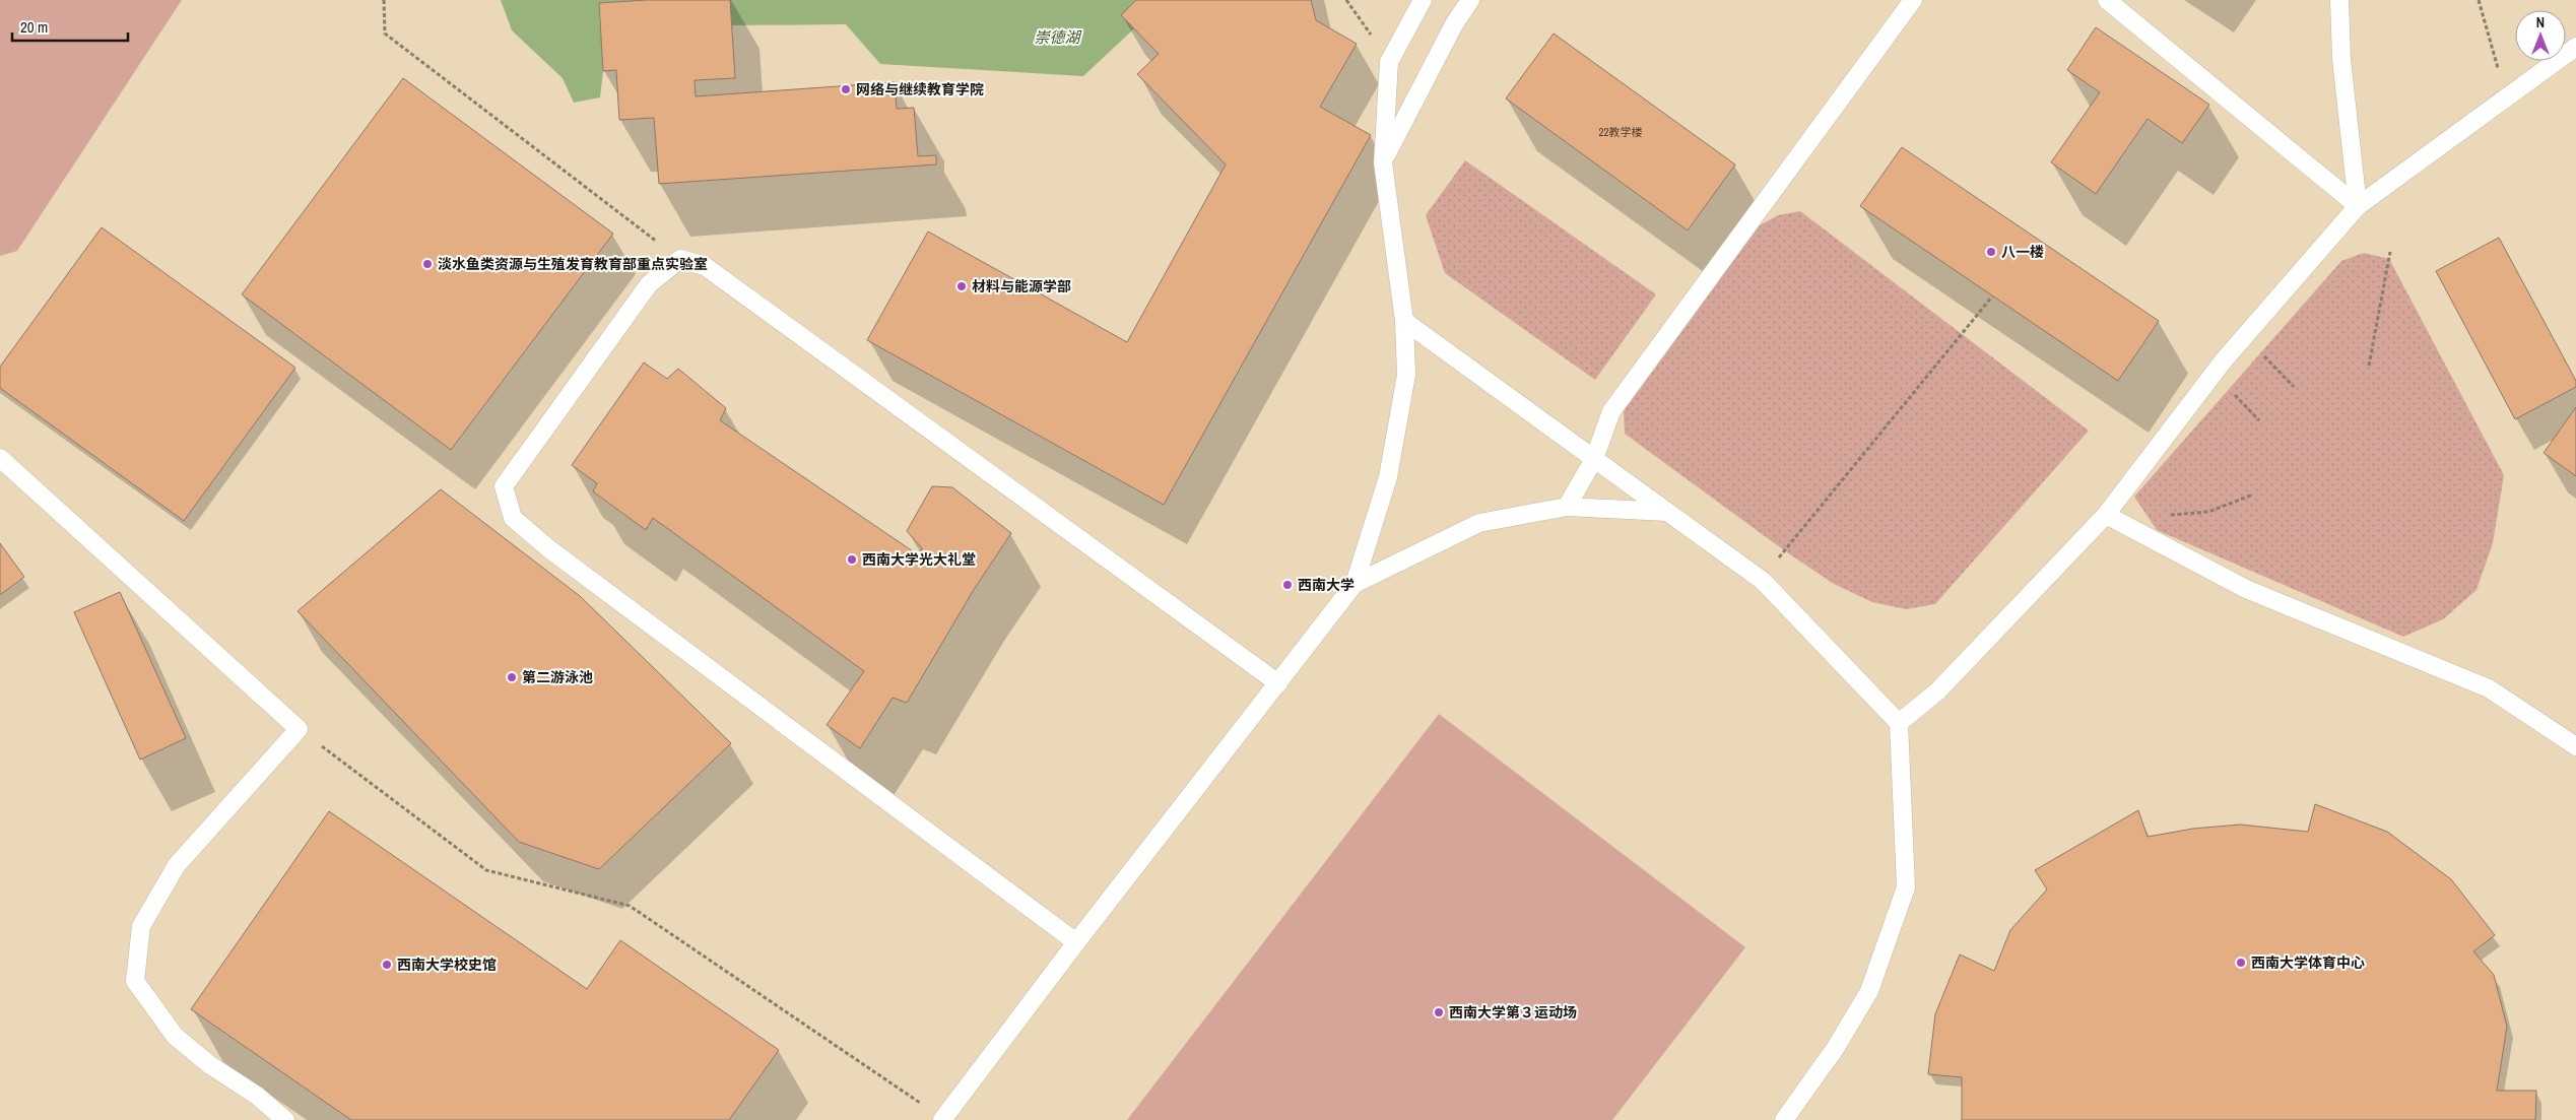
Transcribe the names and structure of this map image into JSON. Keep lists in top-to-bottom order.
{
  "water": ["崇德湖"],
  "places": [
    "网络与继续教育学院",
    "八一楼",
    "淡水鱼类资源与生殖发育教育部重点实验室",
    "材料与能源学部",
    "西南大学光大礼堂",
    "西南大学",
    "第二游泳池",
    "西南大学体育中心",
    "西南大学校史馆",
    "西南大学第３运动场"
  ],
  "house_numbers": ["22教学楼"],
  "scale_bar": "20 m",
  "north": "top"
}
